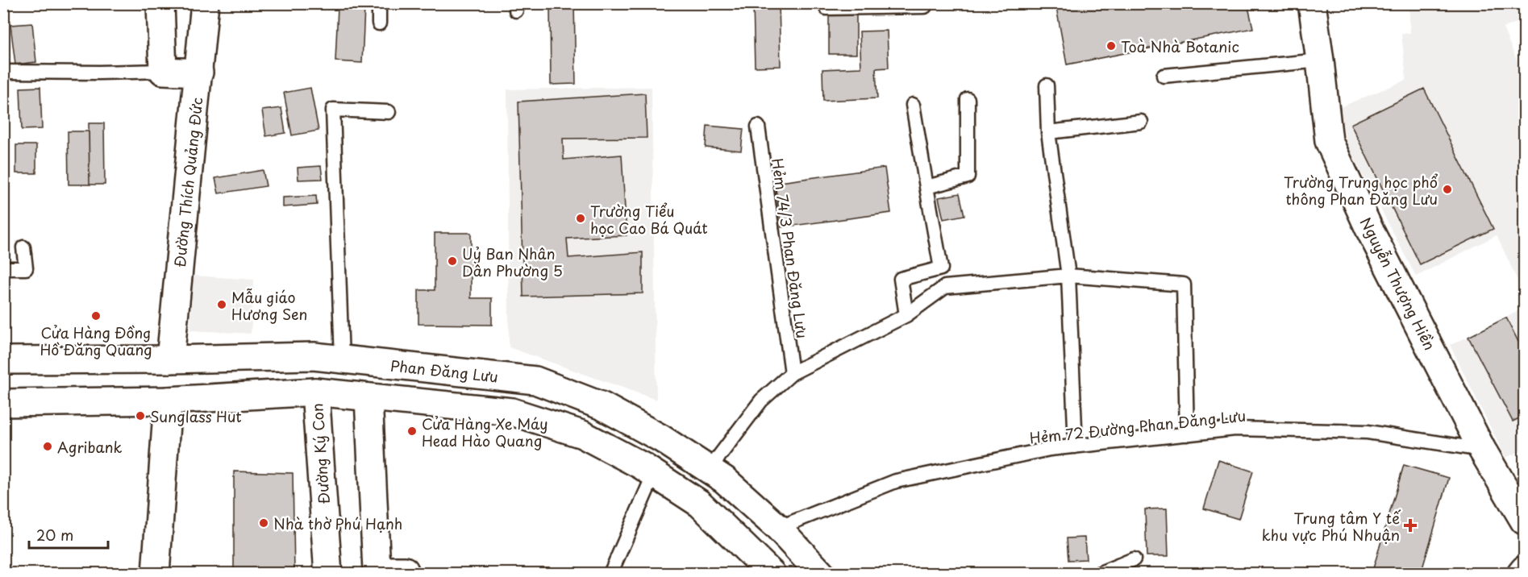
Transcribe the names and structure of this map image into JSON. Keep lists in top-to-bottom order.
{
  "streets": {
    "main road": [
      "Đường Thích Quảng Đức",
      "Nguyễn Thượng Hiền",
      "Phan Đăng Lưu",
      "Đường Ký Con"
    ],
    "lane": ["Hẻm 74/3 Phan Đăng Lưu", "Hẻm 72 Đường Phan Đăng Lưu"]
  },
  "crossings": [
    ["Đường Thích Quảng Đức", "Phan Đăng Lưu"],
    ["Nguyễn Thượng Hiền", "Hẻm 72 Đường Phan Đăng Lưu"],
    ["Phan Đăng Lưu", "Hẻm 72 Đường Phan Đăng Lưu"]
  ],
  "places": {
    "other": [
      "Toà Nhà Botanic",
      "Trường Trung học phổ thông Phan Đăng Lưu",
      "Trường Tiểu học Cao Bá Quát",
      "Uỷ Ban Nhân Dân Phường 5",
      "Mẫu giáo Hương Sen",
      "Cửa Hàng Đồng Hồ Đăng Quang",
      "Sunglass Hut",
      "Cửa Hàng Xe Máy Head Hào Quang",
      "Agribank",
      "Nhà thờ Phú Hạnh"
    ],
    "health": ["Trung tâm Y tế khu vực Phú Nhuận"]
  },
  "scale_bar": "20 m"
}
